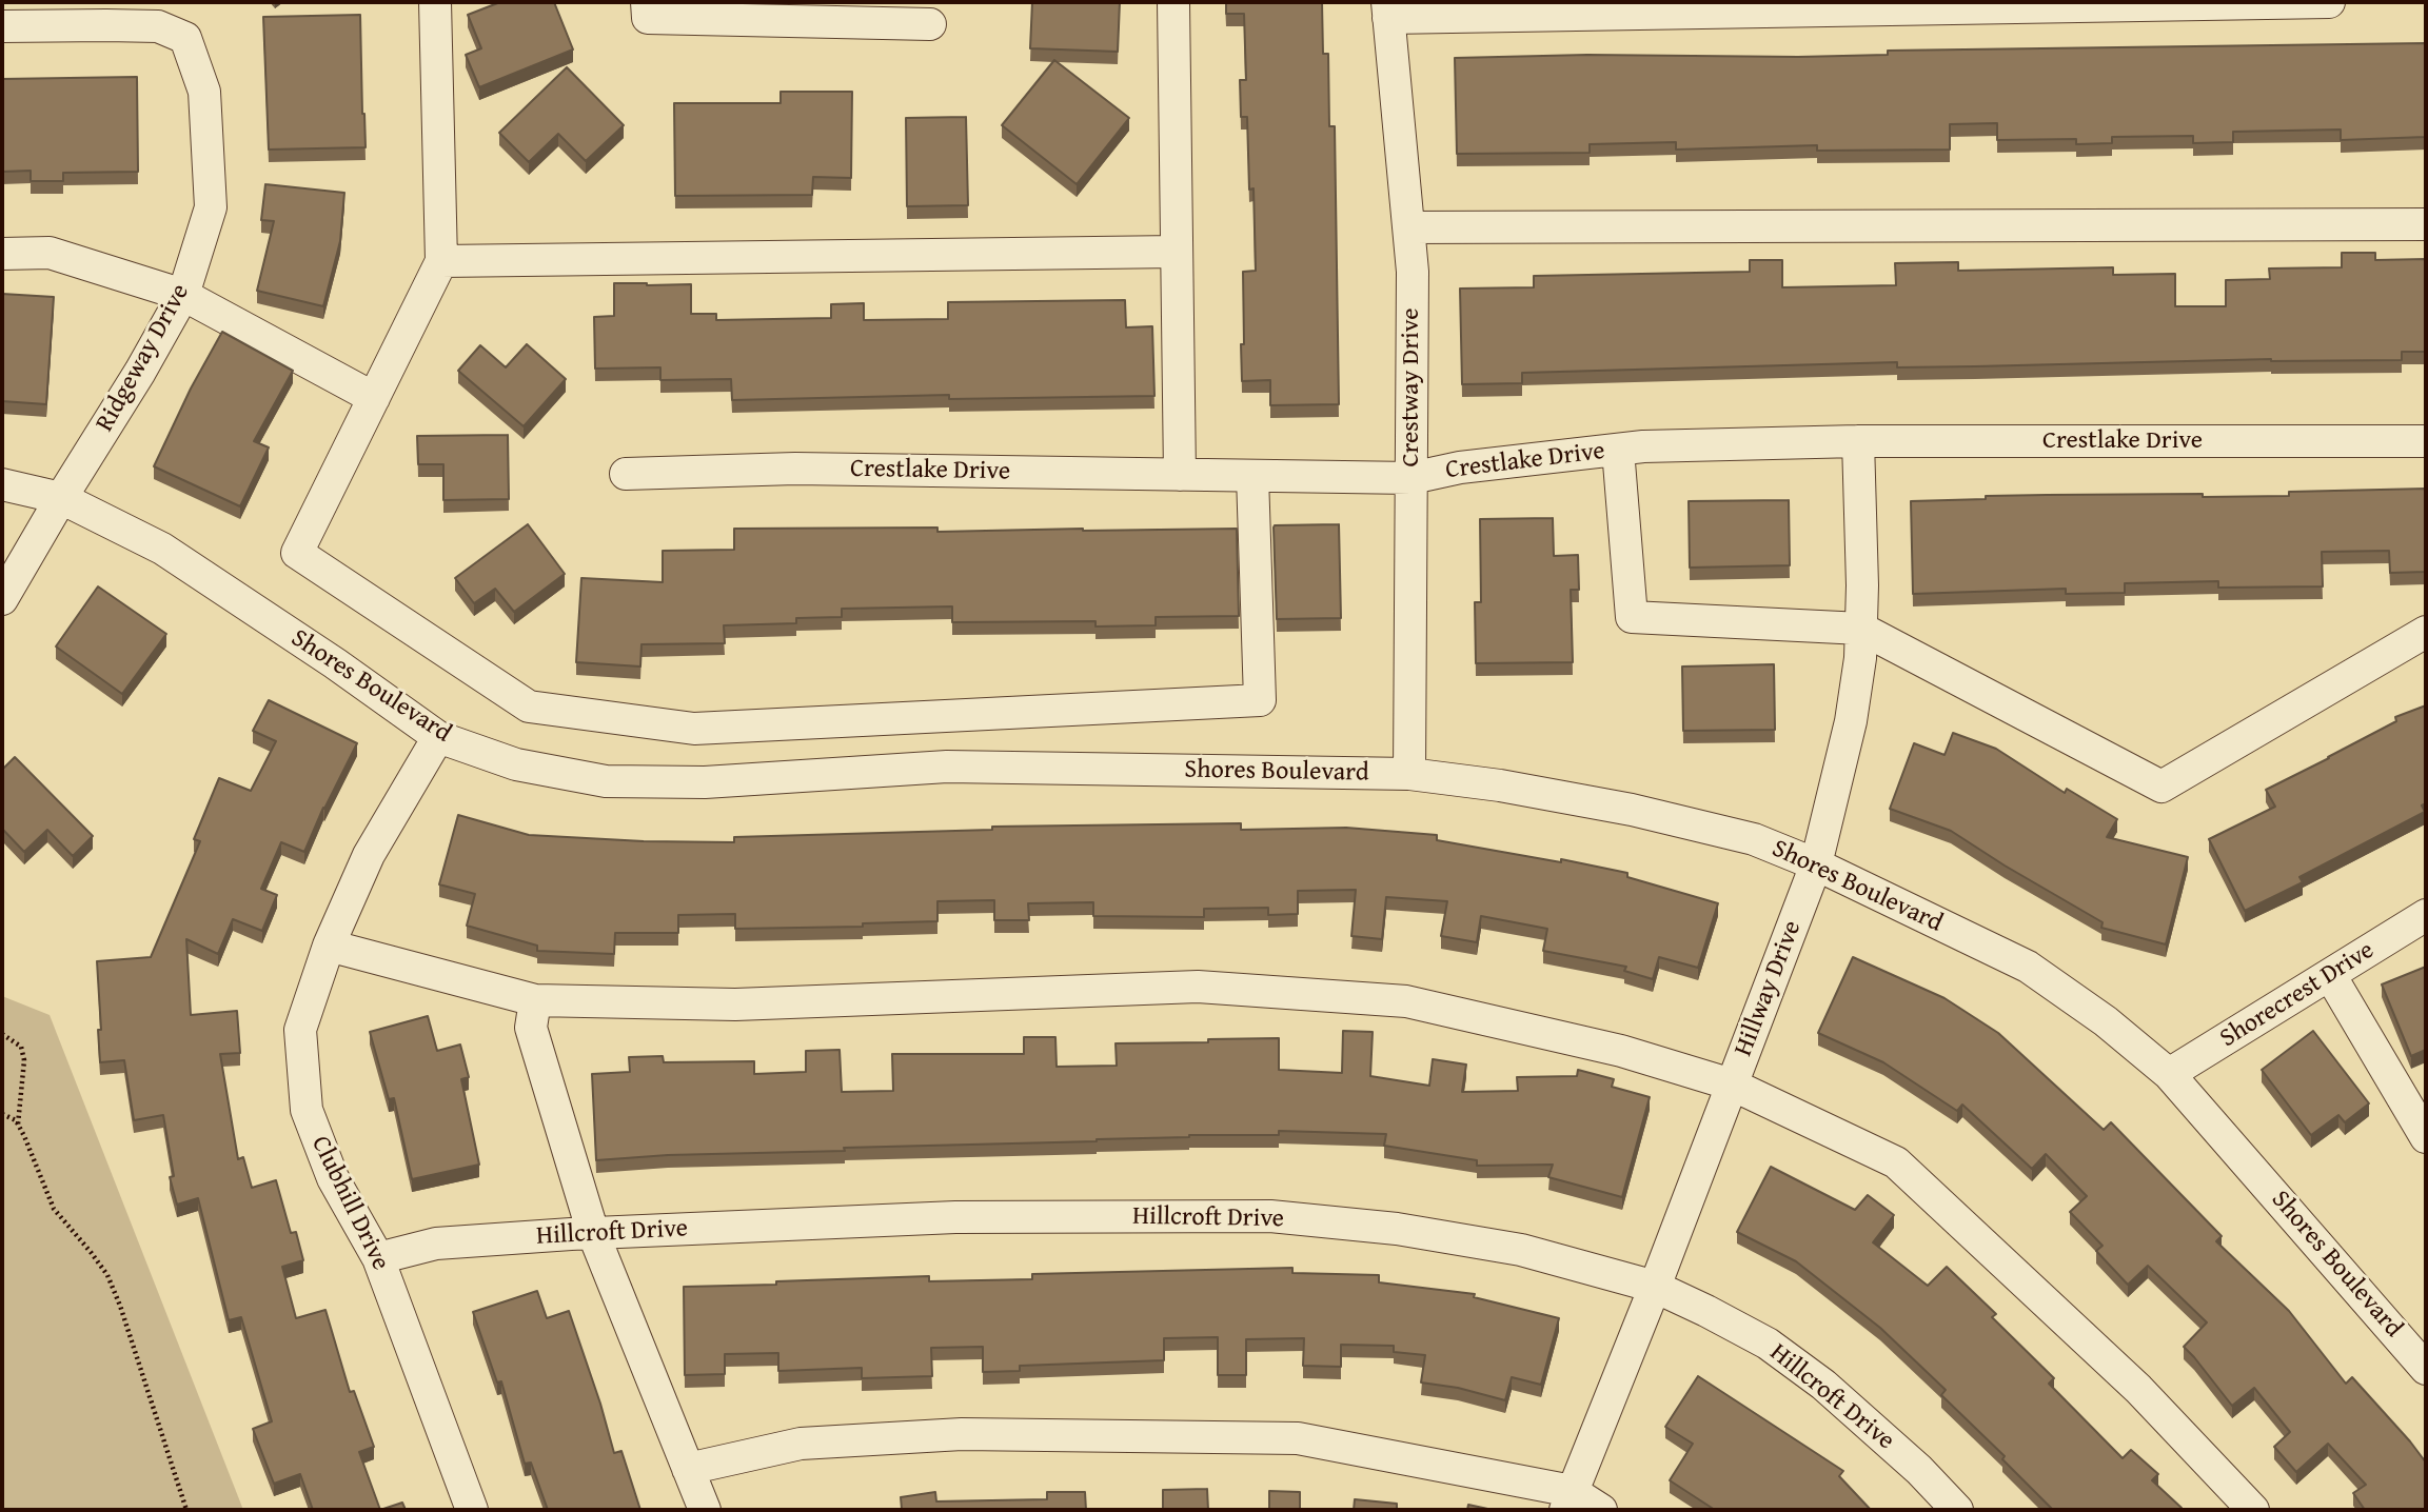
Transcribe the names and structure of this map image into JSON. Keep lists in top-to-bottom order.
{
  "streets": {
    "street": [
      "Ridgeway Drive",
      "Crestway Drive",
      "Crestlake Drive",
      "Shores Boulevard",
      "Hillway Drive",
      "Shorecrest Drive",
      "Clubhill Drive",
      "Hillcroft Drive"
    ]
  },
  "crossings": [
    ["Ridgeway Drive", "Shores Boulevard"],
    ["Crestway Drive", "Crestlake Drive"],
    ["Crestway Drive", "Shores Boulevard"],
    ["Crestlake Drive", "Hillway Drive"],
    ["Shores Boulevard", "Hillway Drive"],
    ["Shores Boulevard", "Shorecrest Drive"],
    ["Shores Boulevard", "Clubhill Drive"],
    ["Hillway Drive", "Hillcroft Drive"],
    ["Clubhill Drive", "Hillcroft Drive"]
  ]
}
